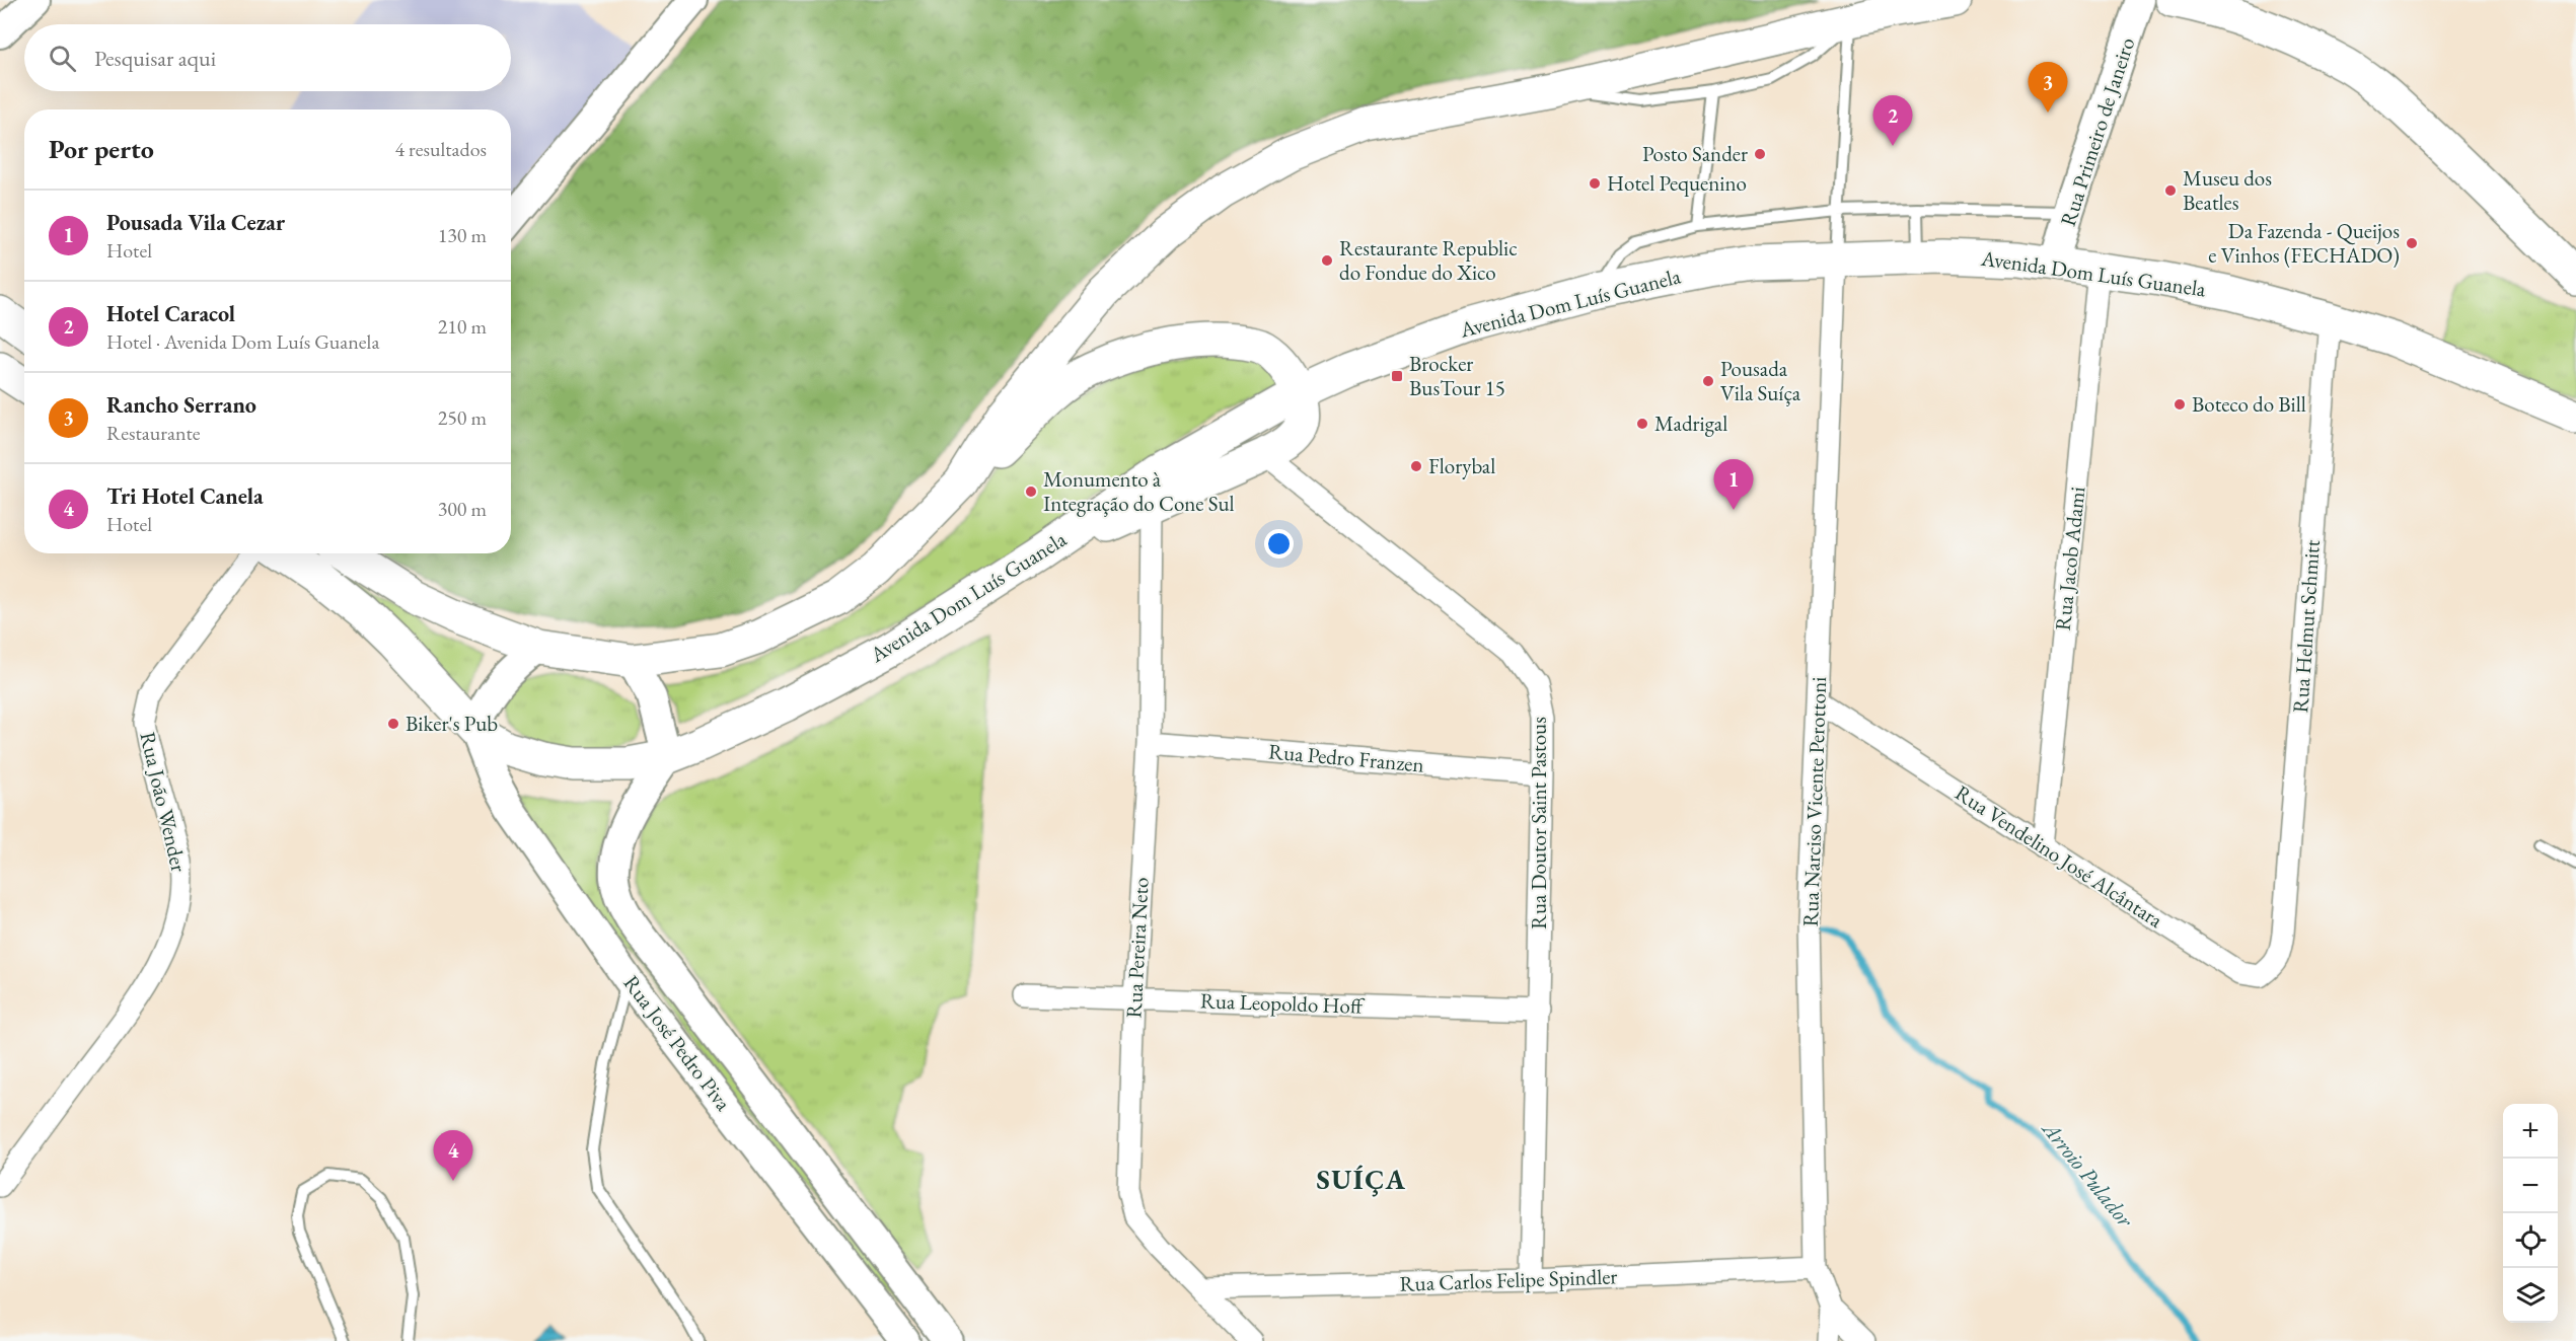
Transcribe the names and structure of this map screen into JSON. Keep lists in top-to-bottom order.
{
  "streets": {
    "main road": ["Avenida Dom Luís Guanela"],
    "street": [
      "Rua Primeiro de Janeiro",
      "Rua Jacob Adami",
      "Rua Helmut Schmitt",
      "Rua Pedro Franzen",
      "Rua João Wender",
      "Rua Narciso Vicente Perottoni",
      "Rua Doutor Saint Pastous",
      "Rua Vendelino José Alcântara",
      "Rua Pereira Neto",
      "Rua Leopoldo Hoff",
      "Rua José Pedro Piva",
      "Rua Carlos Felipe Spindler"
    ]
  },
  "crossings": [
    ["Rua Primeiro de Janeiro", "Avenida Dom Luís Guanela"],
    ["Avenida Dom Luís Guanela", "Rua Jacob Adami"],
    ["Avenida Dom Luís Guanela", "Rua Helmut Schmitt"],
    ["Avenida Dom Luís Guanela", "Rua Narciso Vicente Perottoni"],
    ["Avenida Dom Luís Guanela", "Rua José Pedro Piva"],
    ["Rua Jacob Adami", "Rua Vendelino José Alcântara"],
    ["Rua Helmut Schmitt", "Rua Vendelino José Alcântara"],
    ["Rua Pedro Franzen", "Rua Doutor Saint Pastous"],
    ["Rua Pedro Franzen", "Rua Pereira Neto"],
    ["Rua Narciso Vicente Perottoni", "Rua Vendelino José Alcântara"],
    ["Rua Narciso Vicente Perottoni", "Rua Carlos Felipe Spindler"],
    ["Rua Doutor Saint Pastous", "Rua Leopoldo Hoff"],
    ["Rua Doutor Saint Pastous", "Rua Carlos Felipe Spindler"],
    ["Rua Pereira Neto", "Rua Leopoldo Hoff"],
    ["Rua Pereira Neto", "Rua Carlos Felipe Spindler"]
  ],
  "districts": ["SUÍÇA"],
  "water": ["Arroio Pulador"],
  "places": {
    "other": [
      "Posto Sander",
      "Hotel Pequenino",
      "Museu dos Beatles",
      "Da Fazenda - Queijos e Vinhos (FECHADO)",
      "Restaurante Republic do Fondue do Xico",
      "Pousada Vila Suíça",
      "Boteco do Bill",
      "Madrigal",
      "Florybal",
      "Monumento à Integração do Cone Sul",
      "Biker's Pub"
    ],
    "transit": ["Brocker BusTour 15"]
  },
  "page": {
    "search": "Pesquisar aqui",
    "pins": [
      "3",
      "2",
      "1",
      "4"
    ],
    "heading": ["Por perto", "4 resultados"],
    "list": [
      {
        "mark": "1",
        "name": "Pousada Vila Cezar",
        "note": "Hotel",
        "value": "130 m"
      },
      {
        "mark": "2",
        "name": "Hotel Caracol",
        "note": "Hotel · Avenida Dom Luís Guanela",
        "value": "210 m"
      },
      {
        "mark": "3",
        "name": "Rancho Serrano",
        "note": "Restaurante",
        "value": "250 m"
      },
      {
        "mark": "4",
        "name": "Tri Hotel Canela",
        "note": "Hotel",
        "value": "300 m"
      }
    ],
    "map_buttons": ["+", "−"]
  }
}
